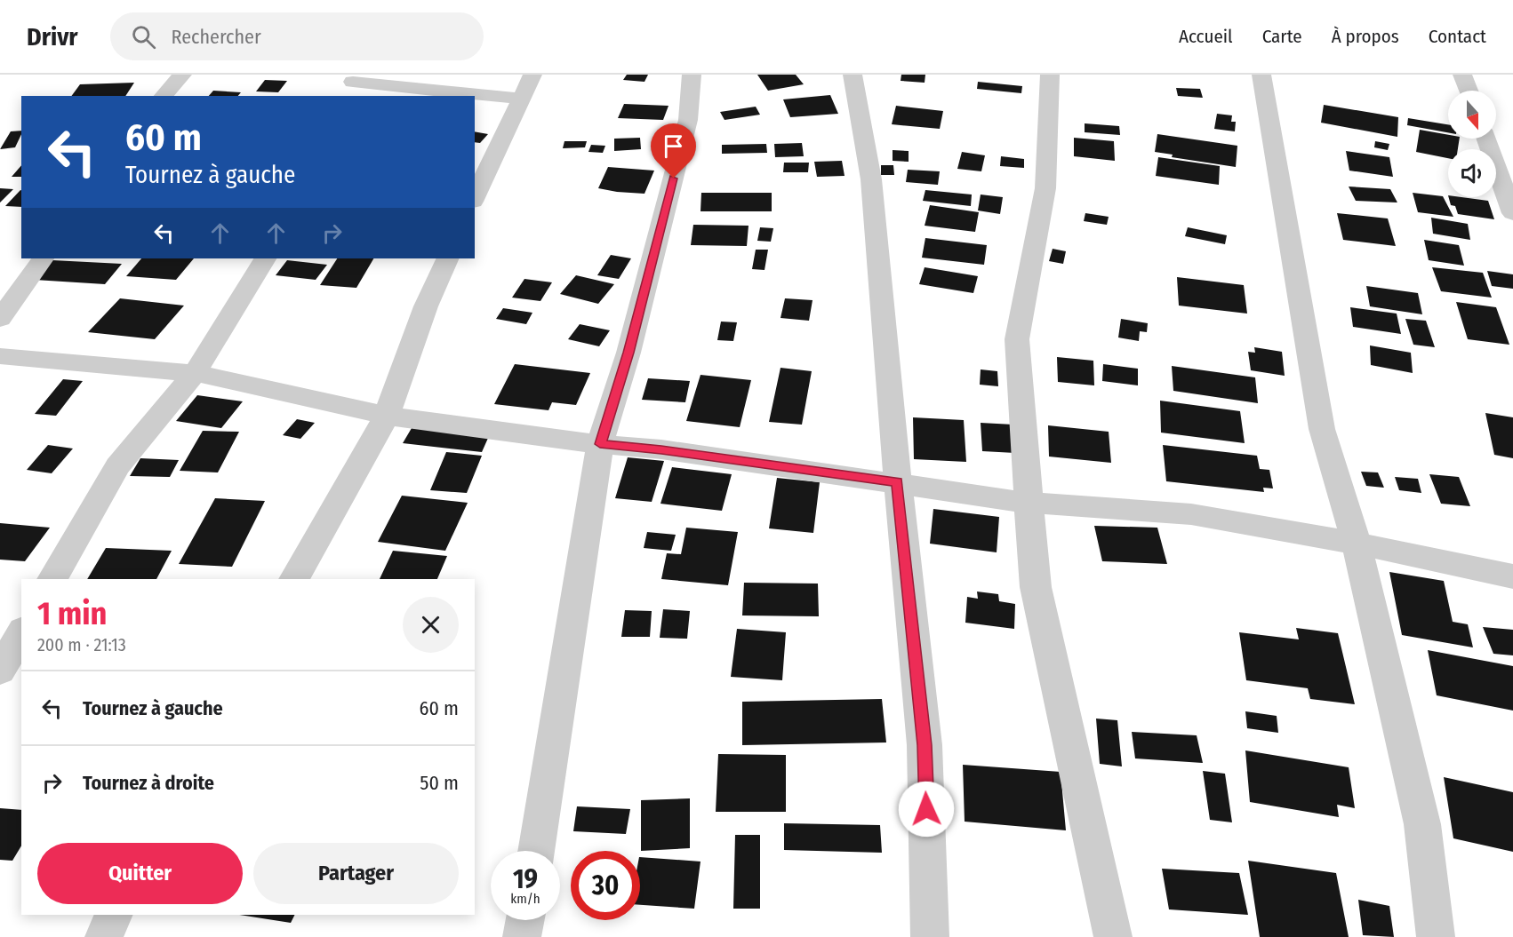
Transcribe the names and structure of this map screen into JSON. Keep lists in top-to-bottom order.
{
  "north": "bottom",
  "page": {
    "header": "Drivr",
    "search": "Rechercher",
    "nav": [
      "Accueil",
      "Carte",
      "À propos",
      "Contact"
    ],
    "turn": ["60 m", "Tournez à gauche"],
    "heading": ["1 min", "200 m · 21:13"],
    "list": [
      {
        "name": "Tournez à gauche",
        "value": "60 m"
      },
      {
        "name": "Tournez à droite",
        "value": "50 m"
      }
    ],
    "buttons": ["Quitter", "Partager"],
    "speed": "19 km/h",
    "limit": "30"
  }
}
